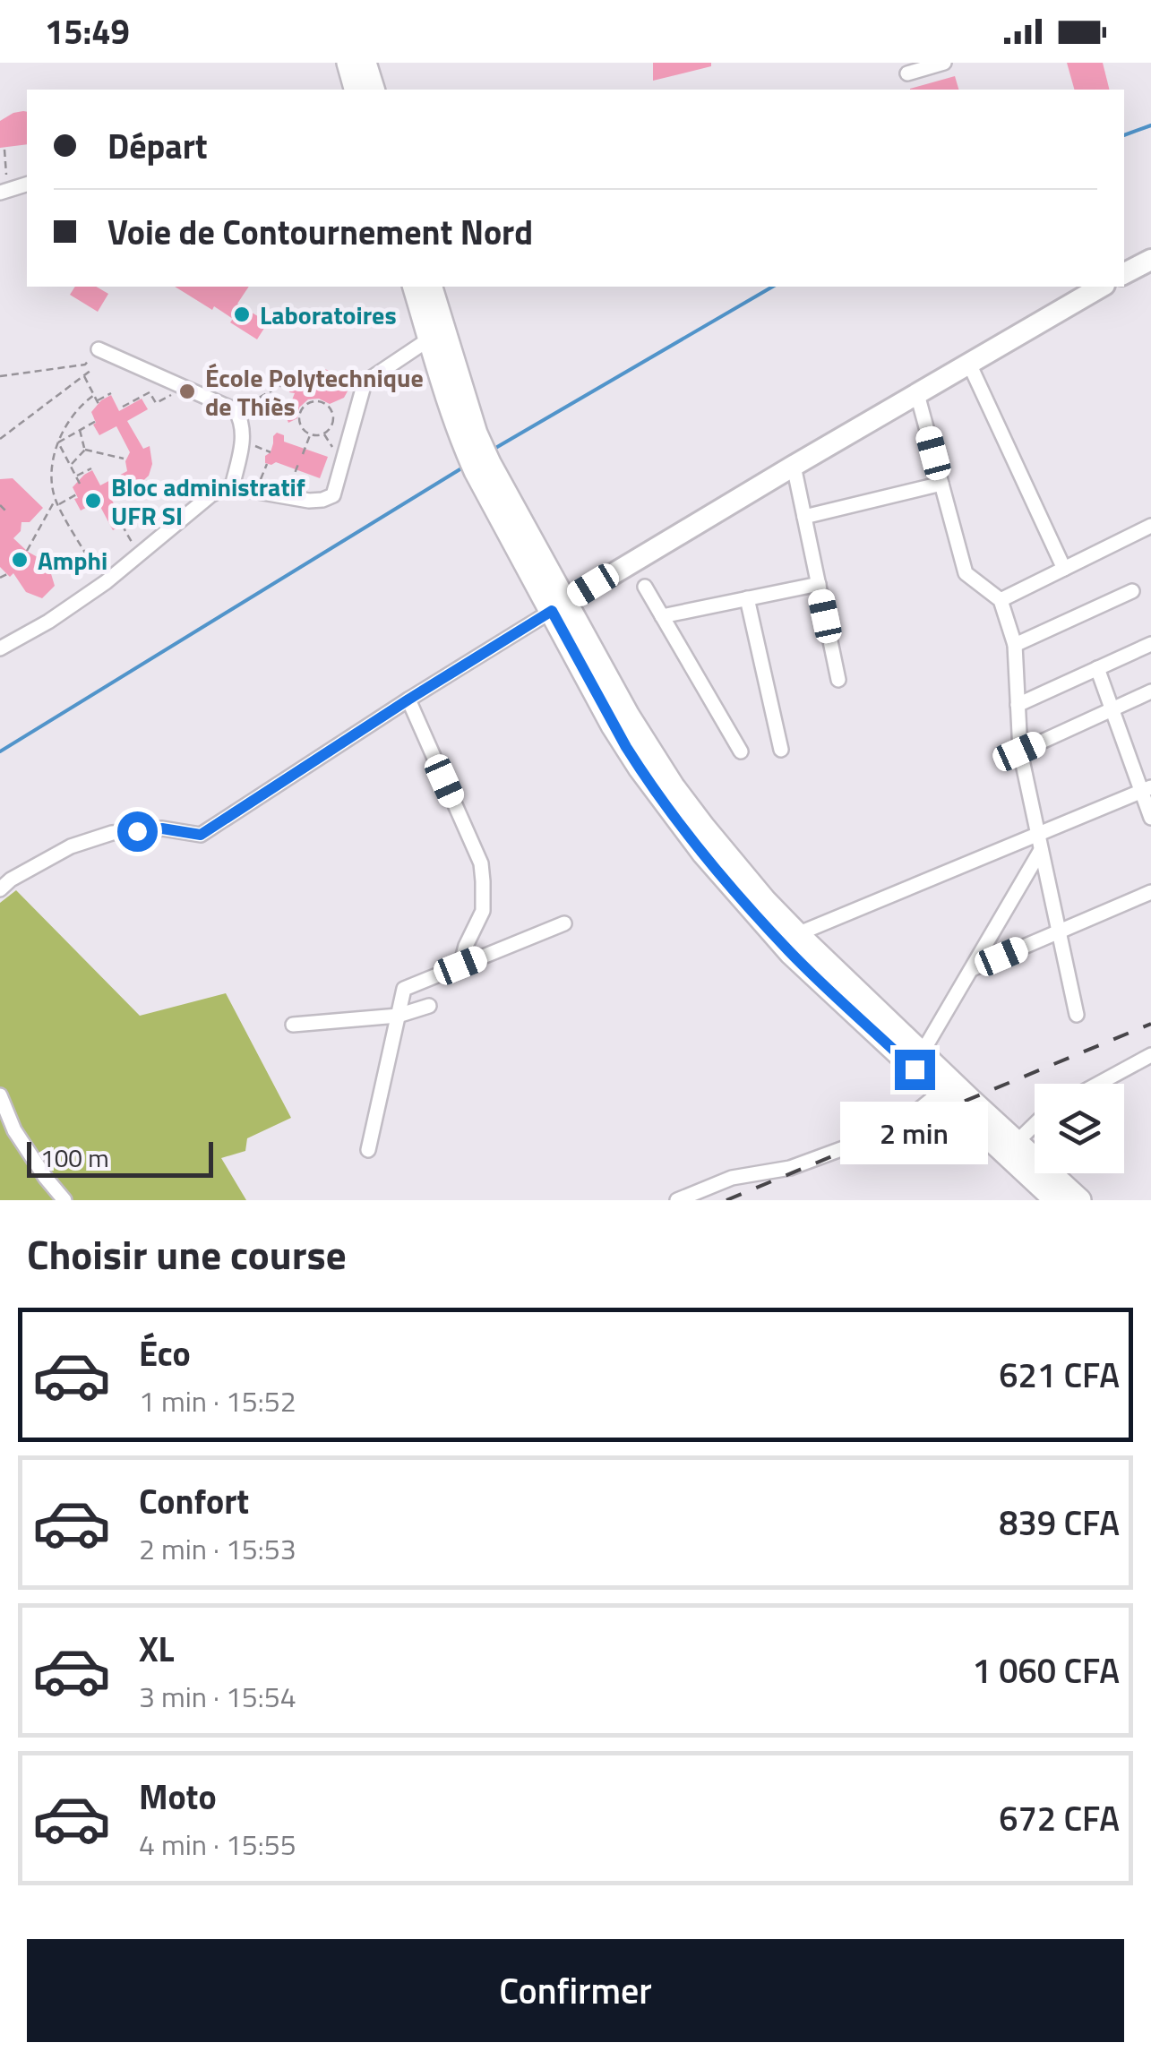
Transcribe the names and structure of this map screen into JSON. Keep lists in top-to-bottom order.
{
  "places": [
    "Laboratoires",
    "École Polytechnique de Thiès",
    "Bloc administratif UFR SI",
    "Amphi"
  ],
  "scale_bar": "100 m",
  "page": {
    "status": "15:49",
    "banner": ["Départ", "Voie de Contournement Nord"],
    "bubble": "2 min",
    "scale": "100 m",
    "heading": "Choisir une course",
    "list": [
      {
        "name": "Éco",
        "note": "1 min · 15:52",
        "value": "621 CFA"
      },
      {
        "name": "Confort",
        "note": "2 min · 15:53",
        "value": "839 CFA"
      },
      {
        "name": "XL",
        "note": "3 min · 15:54",
        "value": "1 060 CFA"
      },
      {
        "name": "Moto",
        "note": "4 min · 15:55",
        "value": "672 CFA"
      }
    ],
    "buttons": "Confirmer"
  }
}
